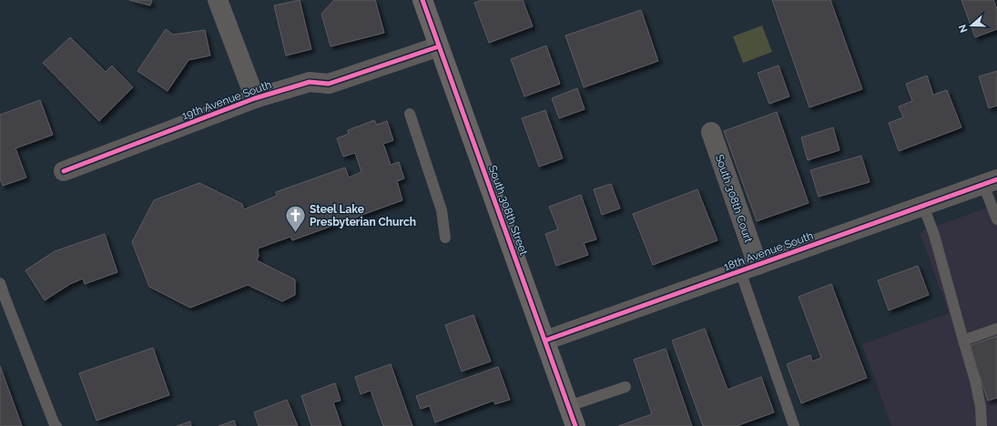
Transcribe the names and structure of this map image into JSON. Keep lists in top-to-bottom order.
{
  "streets": {
    "street": [
      "19th Avenue South",
      "South 308th Court",
      "South 308th Street",
      "18th Avenue South"
    ]
  },
  "crossings": [
    ["19th Avenue South", "South 308th Street"],
    ["South 308th Court", "18th Avenue South"],
    ["South 308th Street", "18th Avenue South"]
  ],
  "places": {
    "church": ["Steel Lake Presbyterian Church"]
  },
  "north": "left"
}
